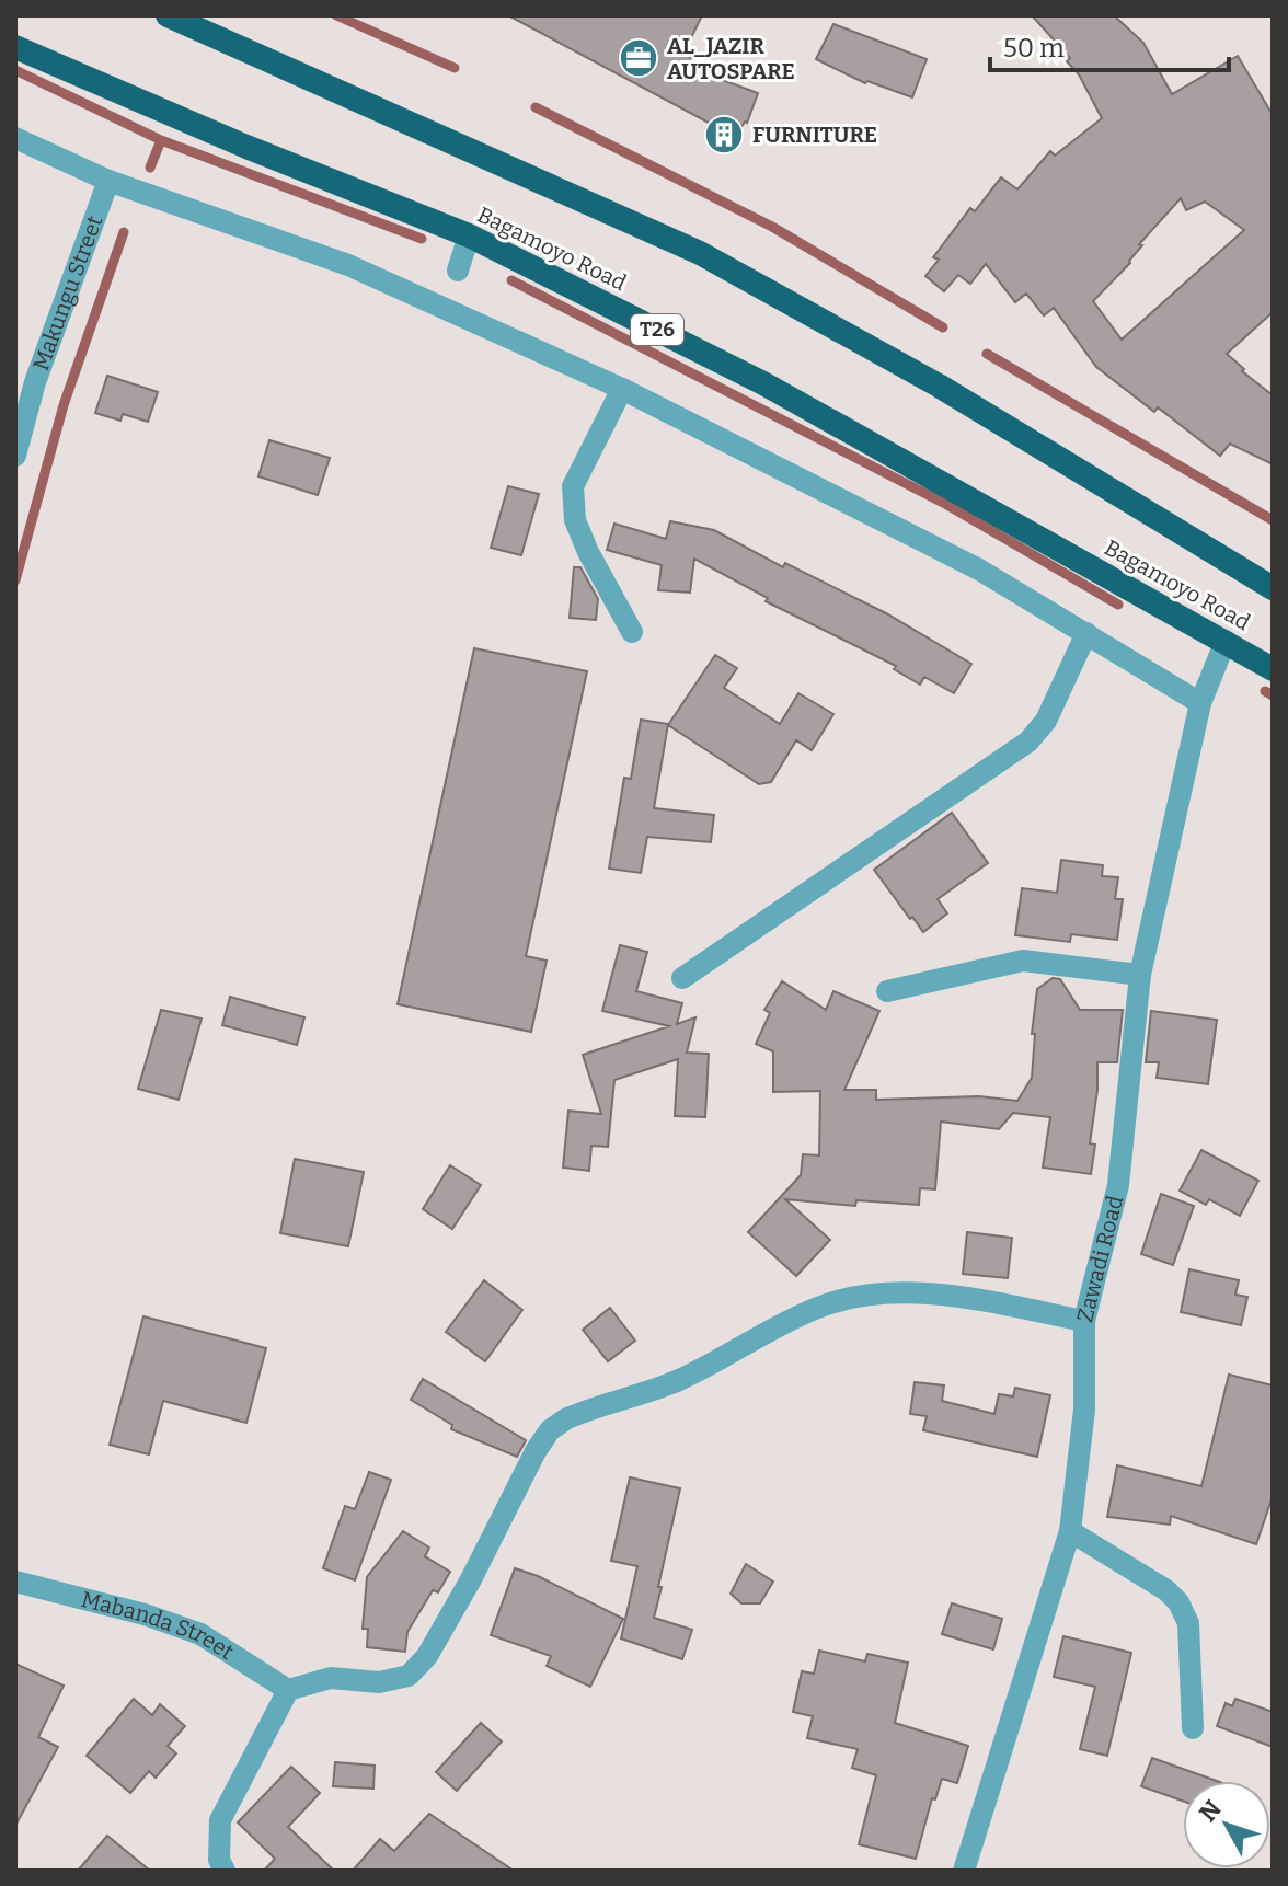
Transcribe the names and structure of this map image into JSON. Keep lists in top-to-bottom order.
{
  "streets": {
    "highway": ["Bagamoyo Road", "T26"],
    "street": ["Makungu Street", "Zawadi Road", "Mabanda Street"]
  },
  "crossings": [
    ["Bagamoyo Road", "Zawadi Road"]
  ],
  "places": {
    "office": ["AL_JAZIR AUTOSPARE"],
    "building": ["FURNITURE"]
  },
  "scale_bar": "50 m",
  "north": "top left"
}
